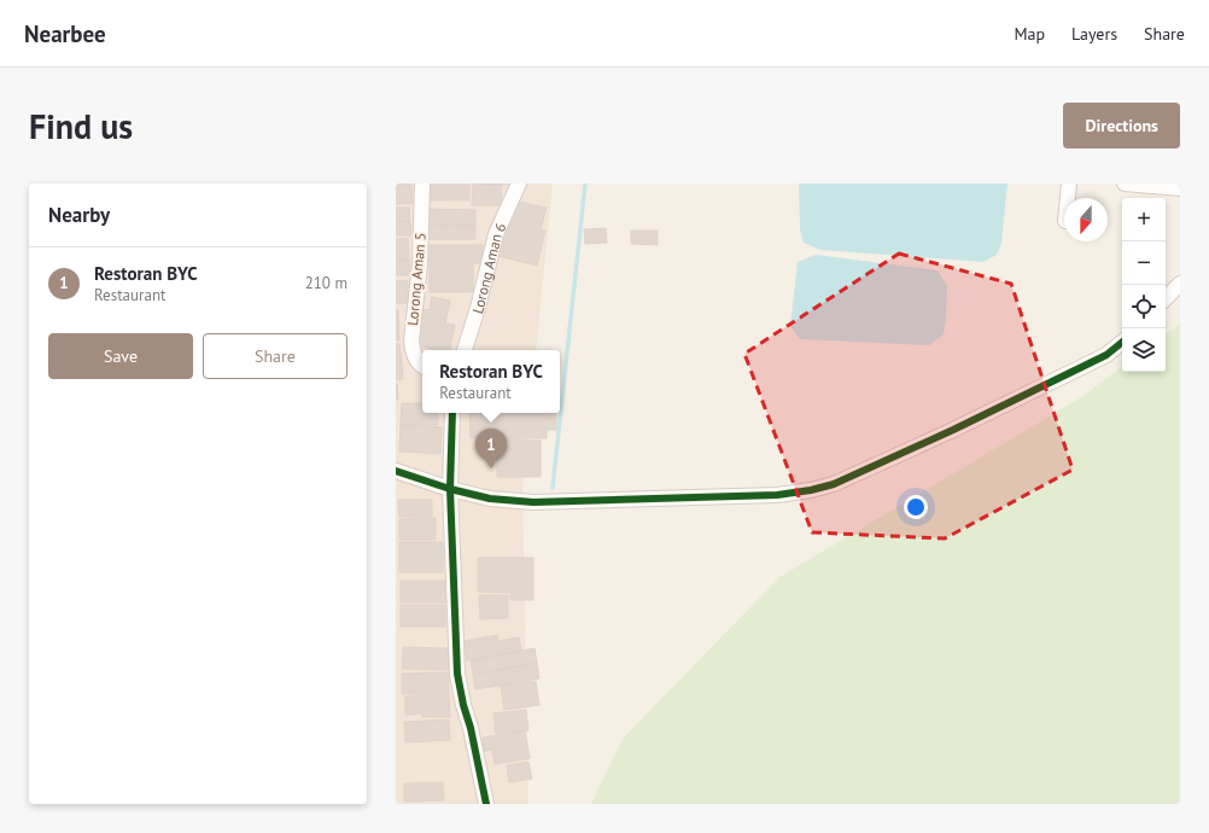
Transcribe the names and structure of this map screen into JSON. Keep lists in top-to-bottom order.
{
  "streets": {
    "street": ["Lorong Aman 6", "Lorong Aman 5"]
  },
  "north": "bottom",
  "page": {
    "header": "Nearbee",
    "nav": ["Map", "Layers", "Share"],
    "buttons": [
      "Directions",
      ["Save", "Share"]
    ],
    "title": "Find us",
    "heading": "Nearby",
    "map_buttons": ["+", "−"],
    "list": [
      {
        "mark": "1",
        "name": "Restoran BYC",
        "note": "Restaurant",
        "value": "210 m"
      }
    ],
    "popup": ["Restoran BYC", "Restaurant"],
    "pins": "1"
  }
}
